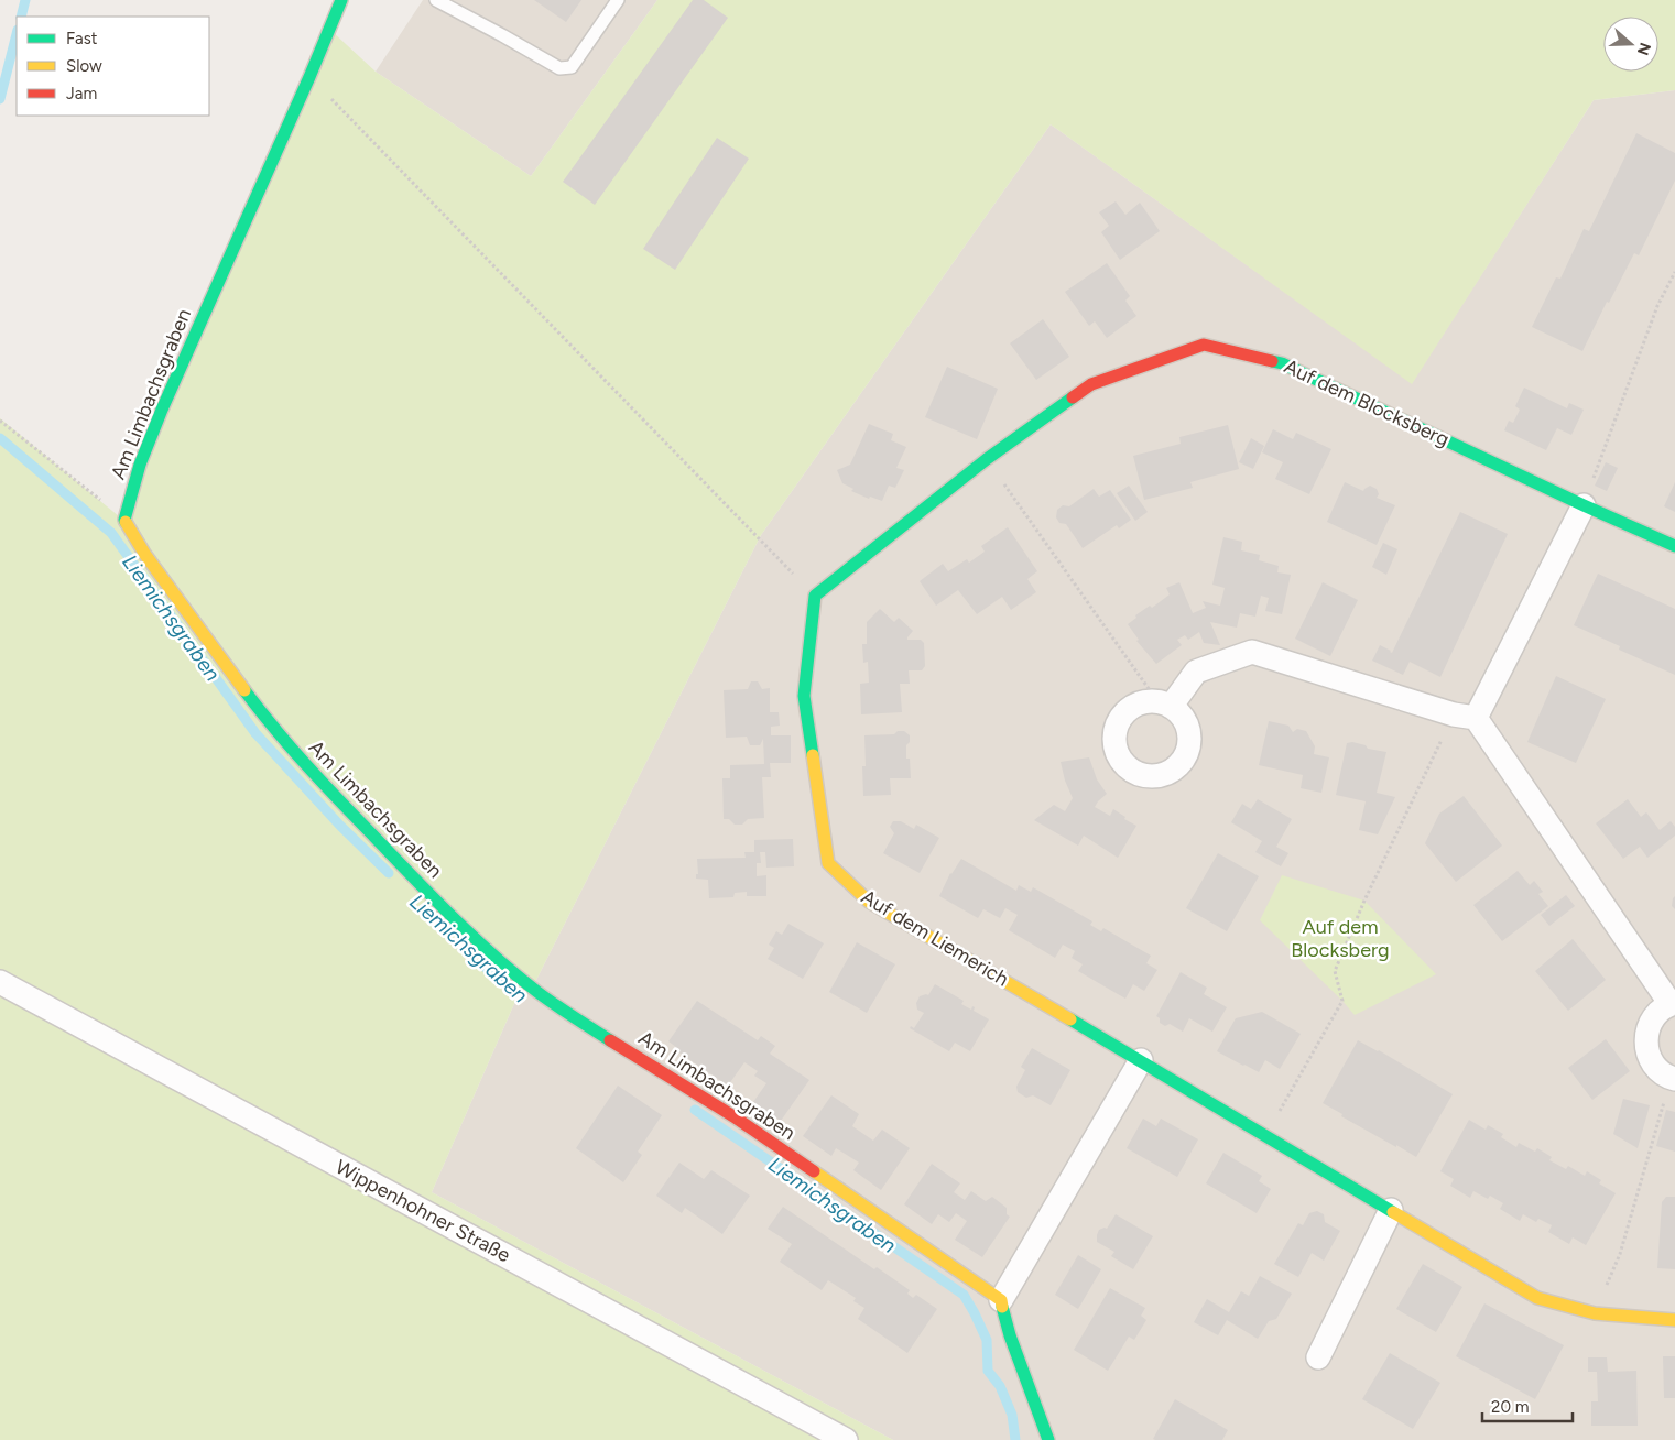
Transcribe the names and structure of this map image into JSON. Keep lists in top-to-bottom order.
{
  "streets": {
    "street": [
      "Am Limbachsgraben",
      "Auf dem Blocksberg",
      "Auf dem Liemerich",
      "Wippenhohner Straße"
    ]
  },
  "crossings": [
    ["Auf dem Blocksberg", "Auf dem Liemerich"]
  ],
  "water": ["Liemichsgraben"],
  "parks": ["Auf dem Blocksberg"],
  "legend": ["Fast", "Slow", "Jam"],
  "scale_bar": "20 m",
  "north": "right"
}
